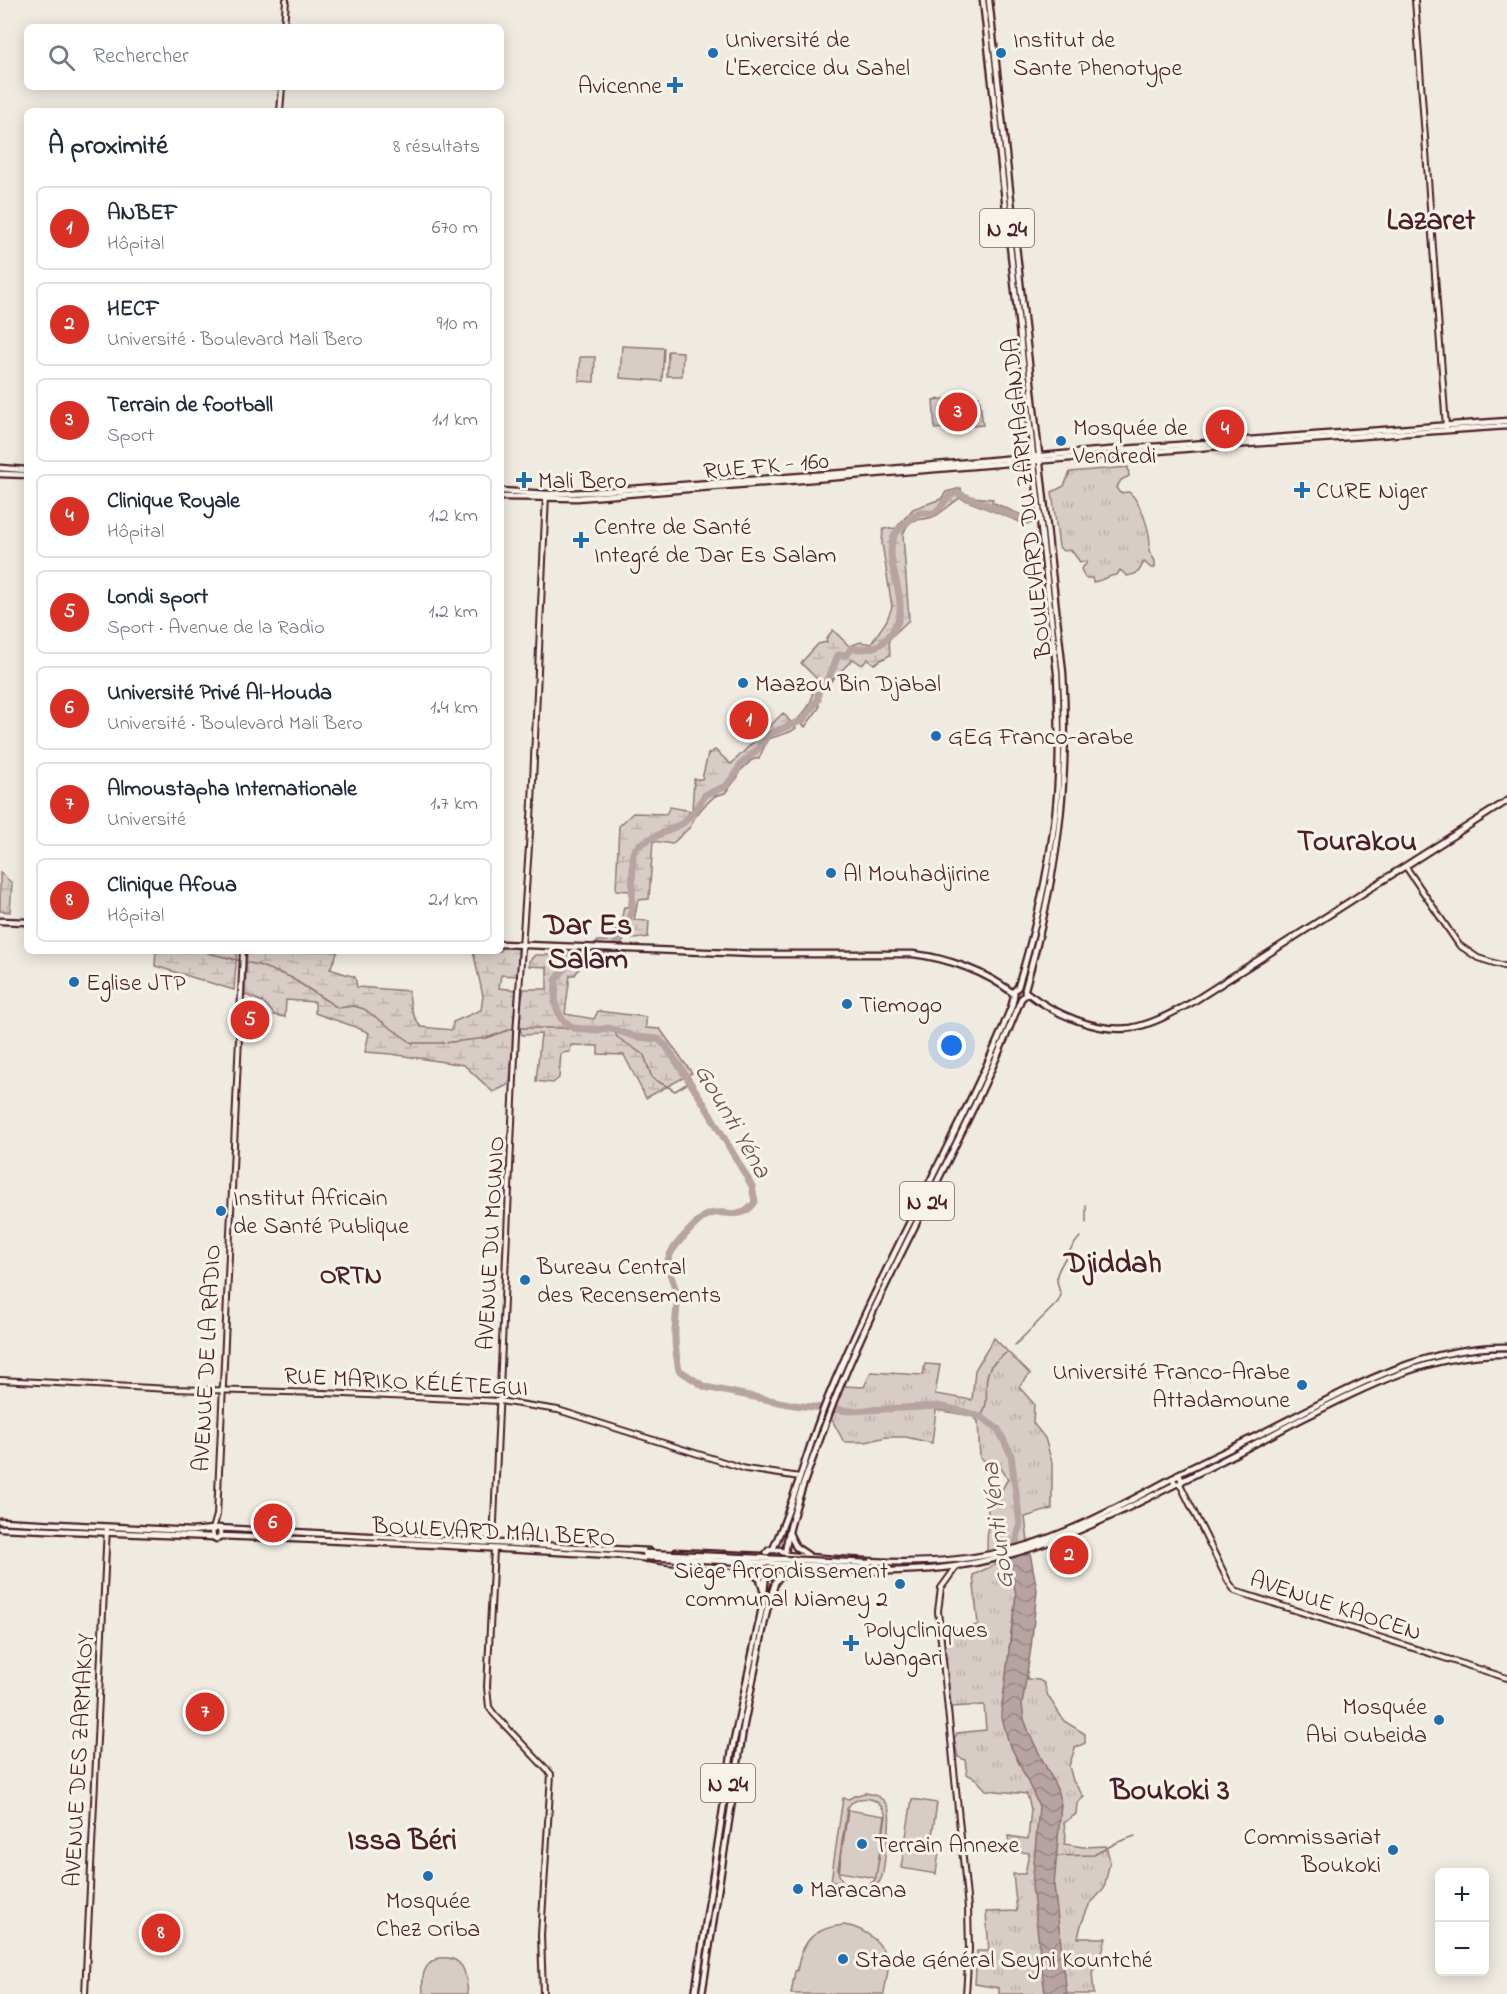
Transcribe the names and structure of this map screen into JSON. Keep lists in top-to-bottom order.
{
  "streets": {
    "main road": [
      "N 24",
      "RUE FK - 160",
      "BOULEVARD DU ZARMAGANDA",
      "BOULEVARD MALI BERO"
    ],
    "street": [
      "AVENUE DU MOUNIO",
      "AVENUE DE LA RADIO",
      "RUE MARIKO KÉLÉTEGUI",
      "AVENUE KAOCEN",
      "AVENUE DES ZARMAKOY"
    ]
  },
  "crossings": [
    ["N 24", "BOULEVARD DU ZARMAGANDA"],
    ["N 24", "RUE MARIKO KÉLÉTEGUI"],
    ["N 24", "BOULEVARD MALI BERO"],
    ["RUE FK - 160", "BOULEVARD DU ZARMAGANDA"],
    ["RUE FK - 160", "AVENUE DU MOUNIO"],
    ["AVENUE DU MOUNIO", "RUE MARIKO KÉLÉTEGUI"],
    ["AVENUE DU MOUNIO", "BOULEVARD MALI BERO"],
    ["AVENUE DE LA RADIO", "RUE MARIKO KÉLÉTEGUI"],
    ["AVENUE DE LA RADIO", "BOULEVARD MALI BERO"]
  ],
  "districts": [
    "Lazaret",
    "Tourakou",
    "Dar Es Salam",
    "Djiddah",
    "ORTN",
    "Boukoki 3",
    "Issa Béri"
  ],
  "water": ["Gounti Yéna"],
  "places": {
    "other": [
      "Université de L'Exercice du Sahel",
      "Institut de Sante Phenotype",
      "Mosquée de Vendredi",
      "Maazou Bin Djabal",
      "GEG Franco-arabe",
      "Al Mouhadjirine",
      "Eglise JTP",
      "Tiemogo",
      "Institut Africain de Santé Publique",
      "Bureau Central des Recensements",
      "Université Franco-Arabe Attadamoune",
      "Siège Arrondissement communal Niamey 2",
      "Mosquée Abi Oubeida",
      "Terrain Annexe",
      "Commissariat Boukoki",
      "Mosquée Chez Oriba",
      "Maracana",
      "Stade Général Seyni Kountché"
    ],
    "health": [
      "Avicenne",
      "Mali Bero",
      "CURE Niger",
      "Centre de Santé Integré de Dar Es Salam",
      "Polycliniques Wangari"
    ]
  },
  "page": {
    "search": "Rechercher",
    "heading": ["À proximité", "8 résultats"],
    "list": [
      {
        "mark": "1",
        "name": "ANBEF",
        "note": "Hôpital",
        "value": "670 m"
      },
      {
        "mark": "2",
        "name": "HECF",
        "note": "Université · Boulevard Mali Bero",
        "value": "910 m"
      },
      {
        "mark": "3",
        "name": "Terrain de football",
        "note": "Sport",
        "value": "1.1 km"
      },
      {
        "mark": "4",
        "name": "Clinique Royale",
        "note": "Hôpital",
        "value": "1.2 km"
      },
      {
        "mark": "5",
        "name": "Londi sport",
        "note": "Sport · Avenue de la Radio",
        "value": "1.2 km"
      },
      {
        "mark": "6",
        "name": "Université Privé Al-Houda",
        "note": "Université · Boulevard Mali Bero",
        "value": "1.4 km"
      },
      {
        "mark": "7",
        "name": "Almoustapha Internationale",
        "note": "Université",
        "value": "1.7 km"
      },
      {
        "mark": "8",
        "name": "Clinique Afoua",
        "note": "Hôpital",
        "value": "2.1 km"
      }
    ],
    "pins": [
      "3",
      "4",
      "1",
      "5",
      "6",
      "2",
      "7",
      "8"
    ],
    "map_buttons": ["+", "−"]
  }
}
